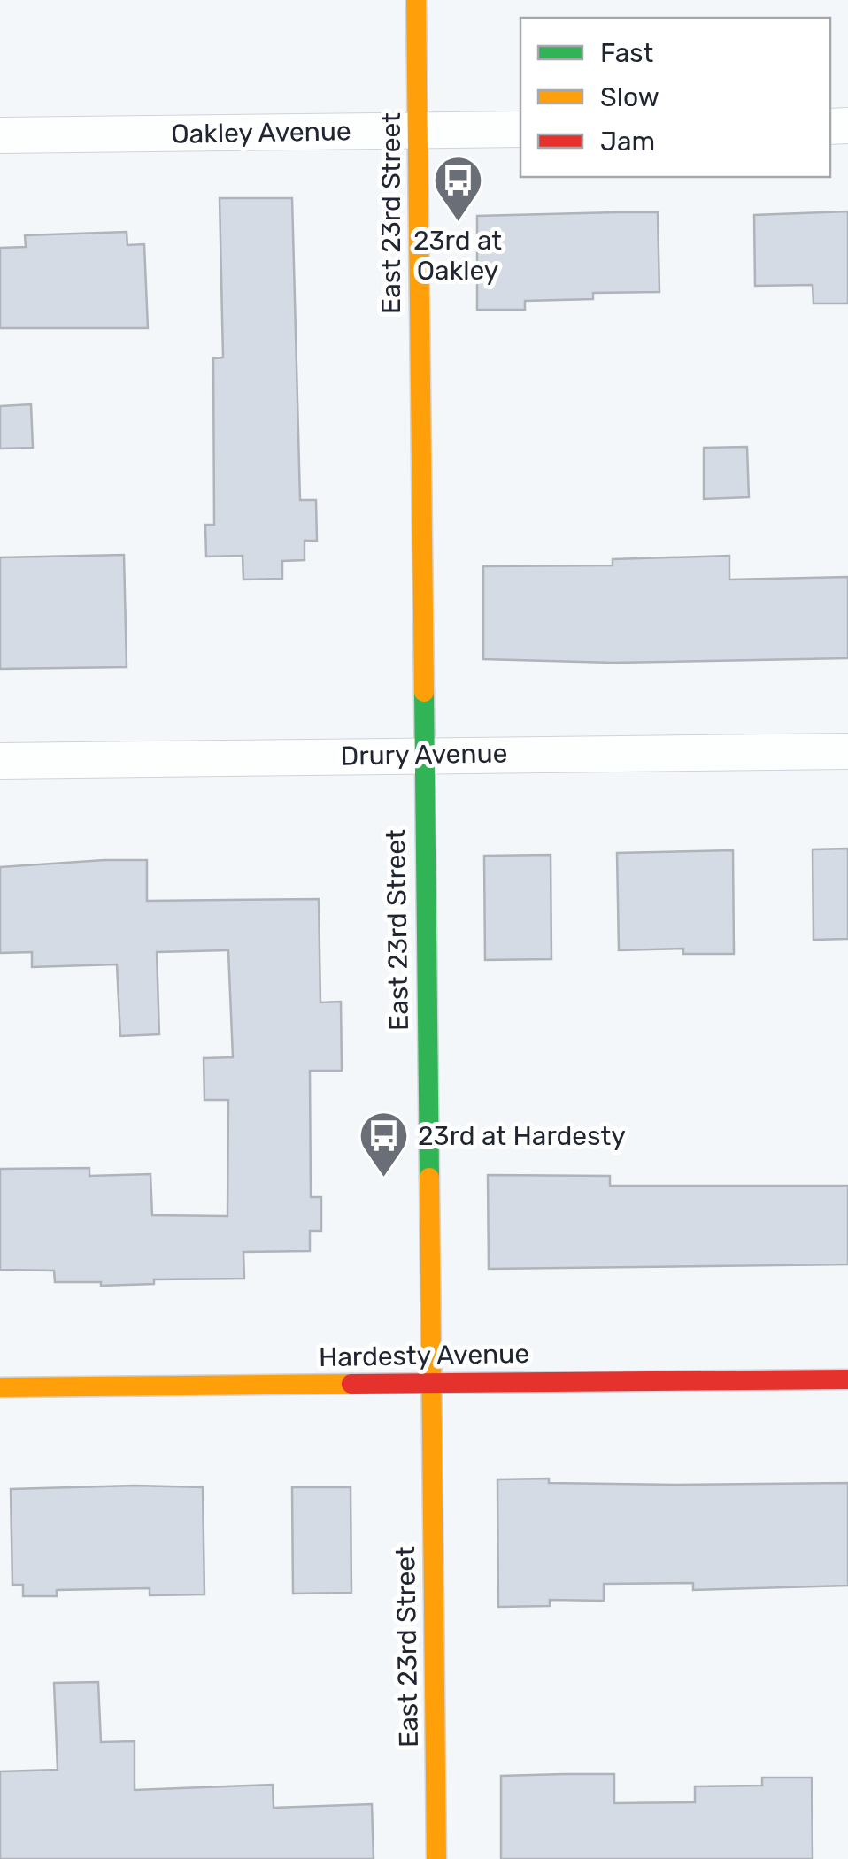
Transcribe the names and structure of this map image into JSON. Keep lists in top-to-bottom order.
{
  "streets": {
    "main road": ["East 23rd Street", "Hardesty Avenue"],
    "street": ["Oakley Avenue", "Drury Avenue"]
  },
  "crossings": [
    ["Oakley Avenue", "East 23rd Street"],
    ["East 23rd Street", "Drury Avenue"],
    ["East 23rd Street", "Hardesty Avenue"]
  ],
  "places": {
    "bus stop": ["23rd at Oakley", "23rd at Hardesty"]
  },
  "legend": ["Fast", "Slow", "Jam"]
}
